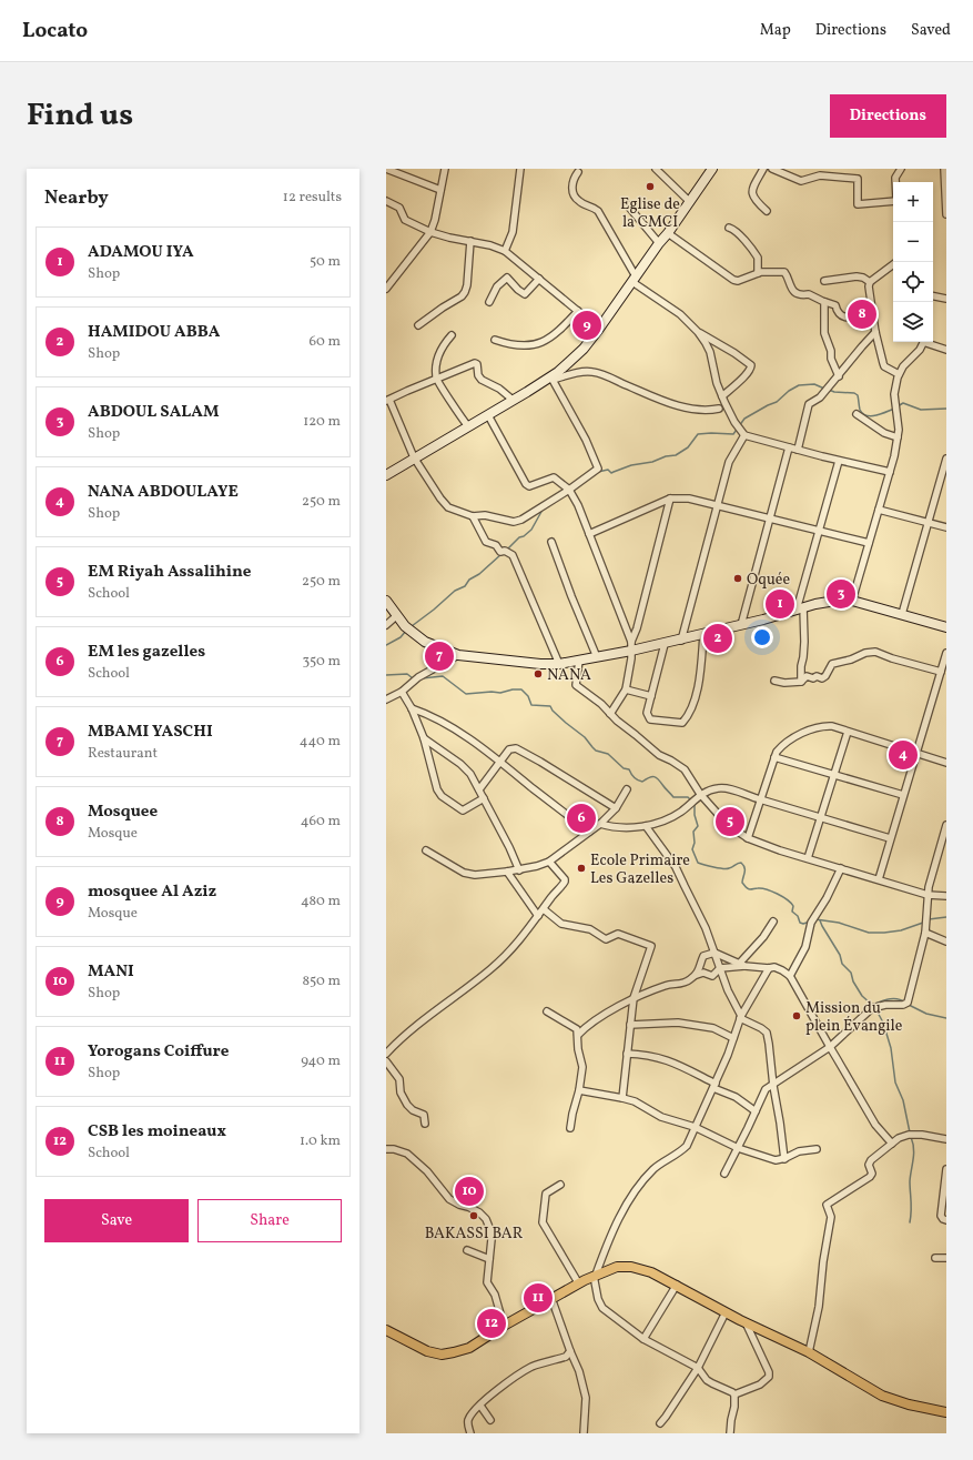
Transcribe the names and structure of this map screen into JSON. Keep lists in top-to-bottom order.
{
  "places": [
    "Eglise de la CMCI",
    "Oquée",
    "NANA",
    "Ecole Primaire Les Gazelles",
    "Mission du plein Évangile",
    "BAKASSI BAR"
  ],
  "page": {
    "header": "Locato",
    "nav": ["Map", "Directions", "Saved"],
    "title": "Find us",
    "buttons": [
      "Directions",
      ["Save", "Share"]
    ],
    "heading": ["Nearby", "12 results"],
    "map_buttons": ["+", "−"],
    "list": [
      {
        "mark": "1",
        "name": "ADAMOU IYA",
        "note": "Shop",
        "value": "50 m"
      },
      {
        "mark": "2",
        "name": "HAMIDOU ABBA",
        "note": "Shop",
        "value": "60 m"
      },
      {
        "mark": "3",
        "name": "ABDOUL SALAM",
        "note": "Shop",
        "value": "120 m"
      },
      {
        "mark": "4",
        "name": "NANA ABDOULAYE",
        "note": "Shop",
        "value": "250 m"
      },
      {
        "mark": "5",
        "name": "EM Riyah Assalihine",
        "note": "School",
        "value": "250 m"
      },
      {
        "mark": "6",
        "name": "EM les gazelles",
        "note": "School",
        "value": "350 m"
      },
      {
        "mark": "7",
        "name": "MBAMI YASCHI",
        "note": "Restaurant",
        "value": "440 m"
      },
      {
        "mark": "8",
        "name": "Mosquee",
        "note": "Mosque",
        "value": "460 m"
      },
      {
        "mark": "9",
        "name": "mosquee Al Aziz",
        "note": "Mosque",
        "value": "480 m"
      },
      {
        "mark": "10",
        "name": "MANI",
        "note": "Shop",
        "value": "850 m"
      },
      {
        "mark": "11",
        "name": "Yorogans Coiffure",
        "note": "Shop",
        "value": "940 m"
      },
      {
        "mark": "12",
        "name": "CSB les moineaux",
        "note": "School",
        "value": "1.0 km"
      }
    ],
    "pins": [
      "8",
      "9",
      "3",
      "1",
      "2",
      "7",
      "4",
      "6",
      "5",
      "10",
      "11",
      "12"
    ]
  }
}
